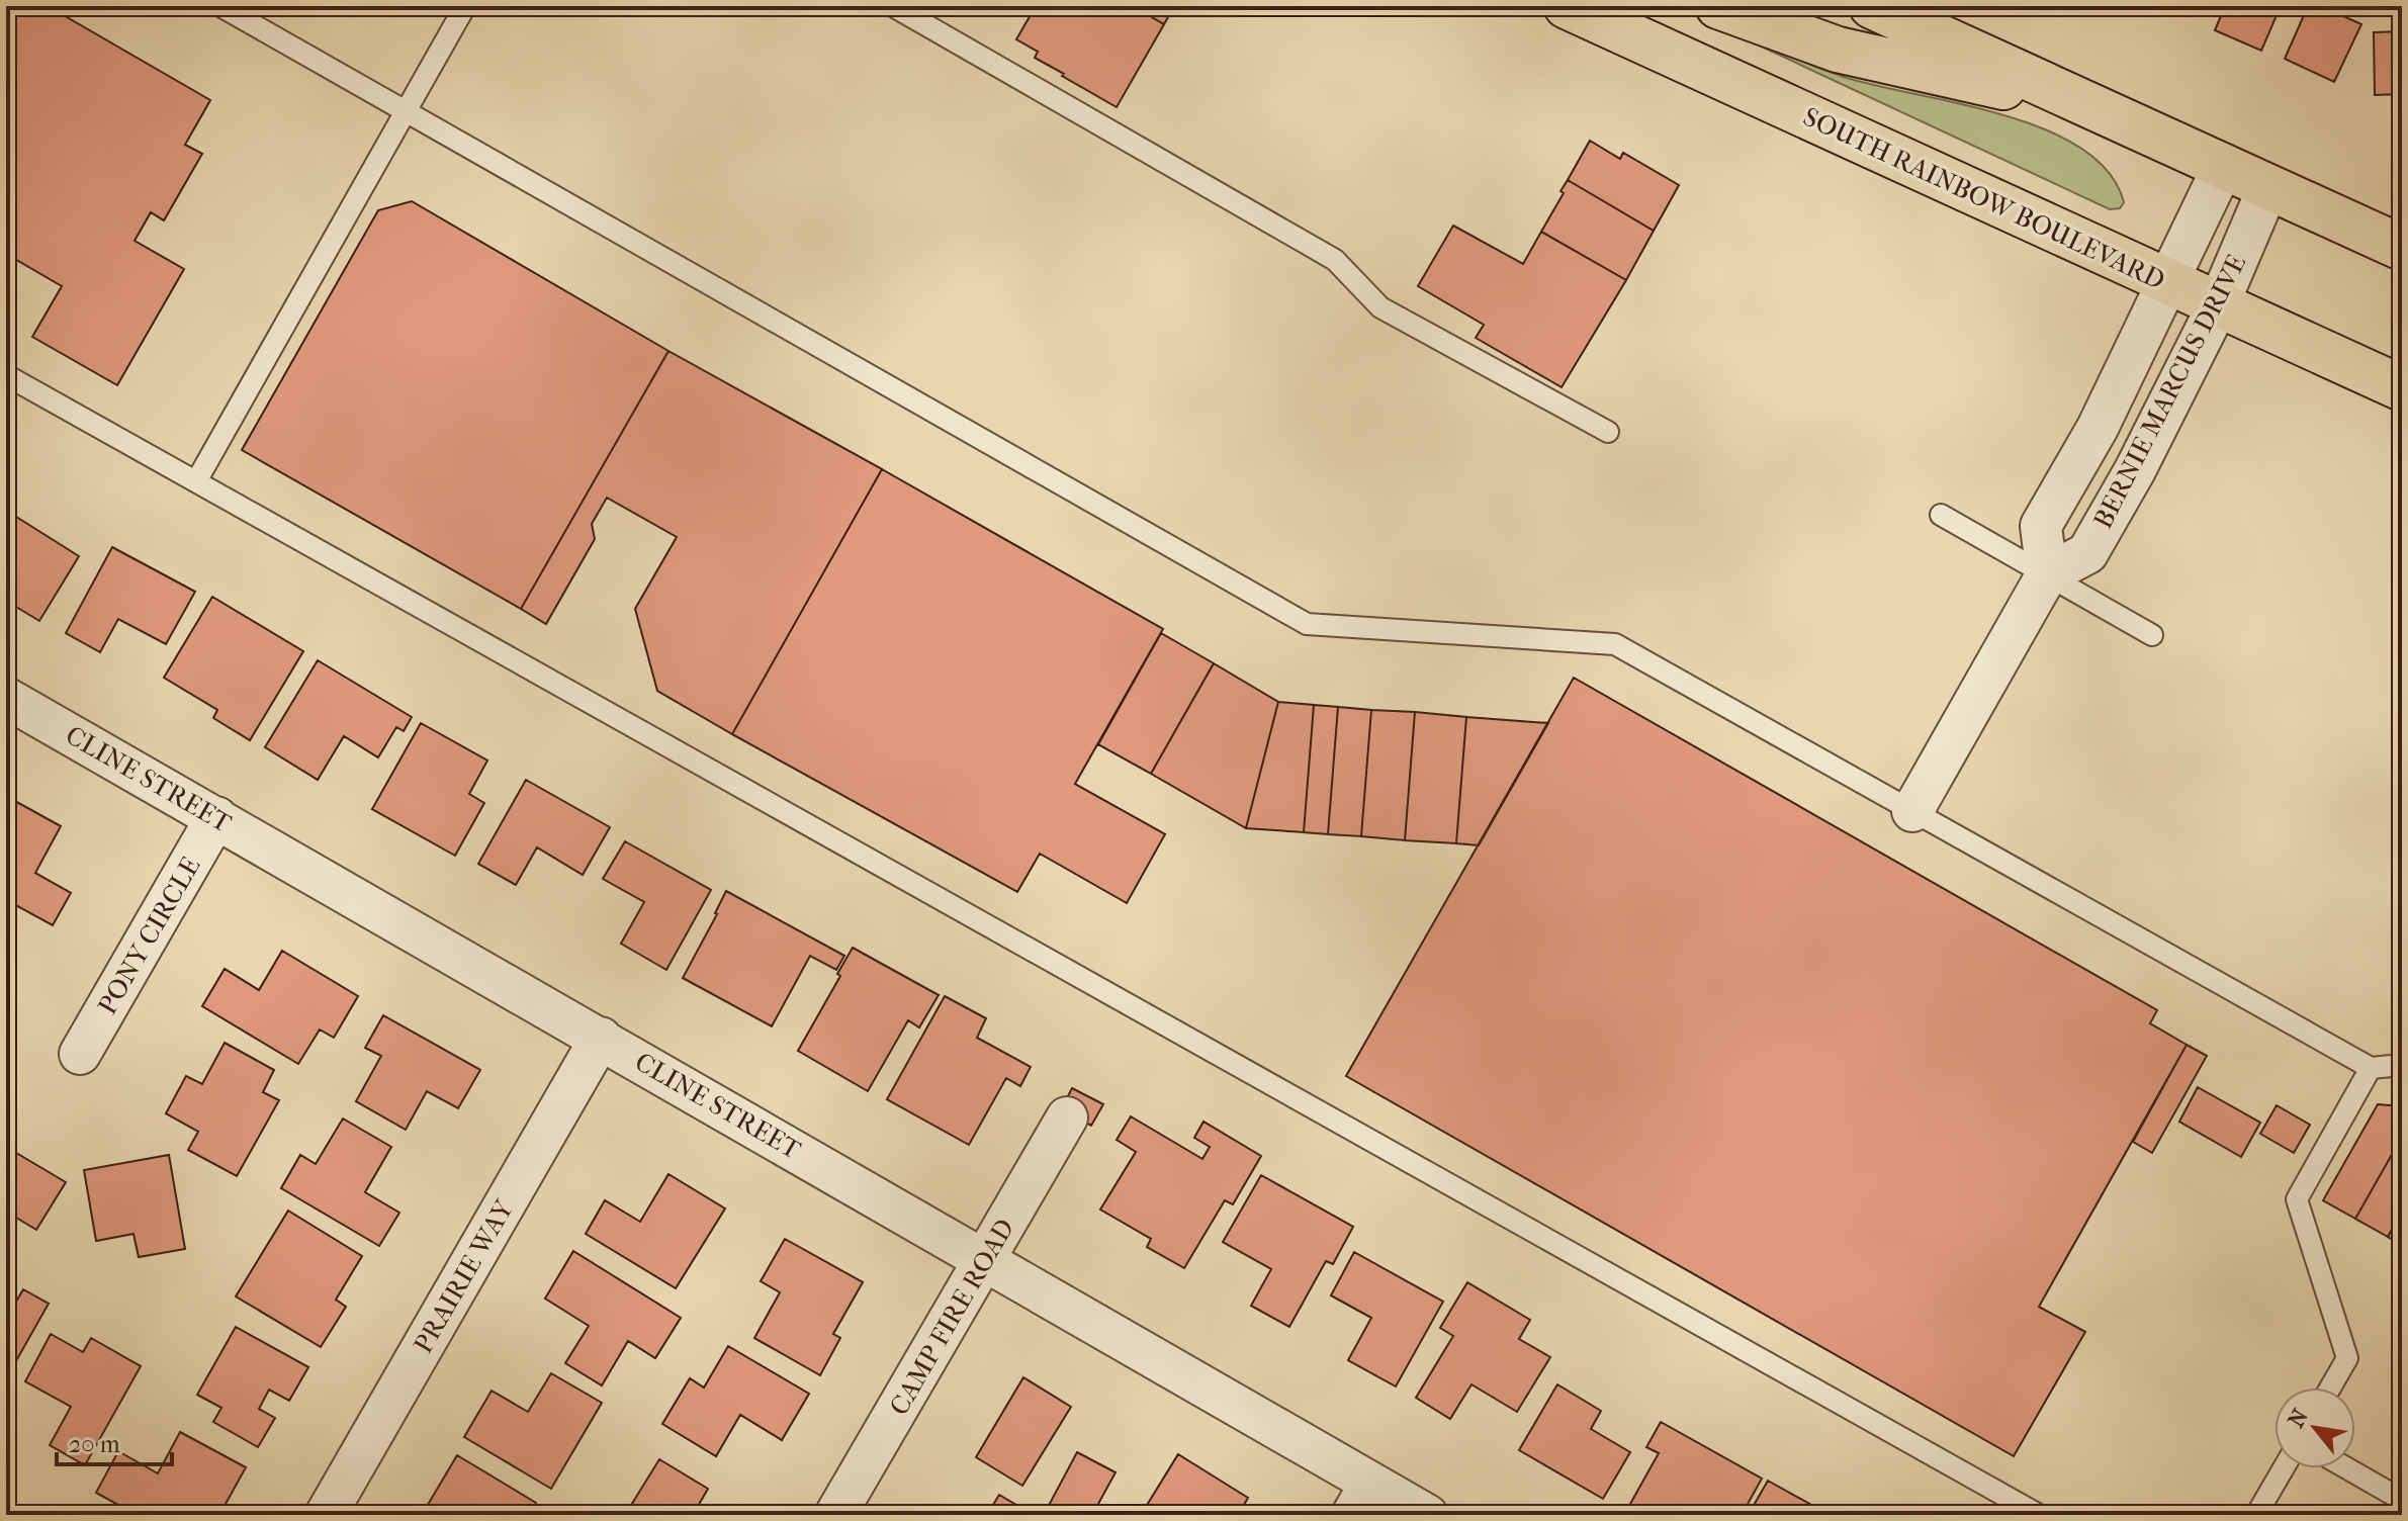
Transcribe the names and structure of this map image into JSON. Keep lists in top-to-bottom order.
{
  "streets": {
    "main road": ["SOUTH RAINBOW BOULEVARD"],
    "street": [
      "BERNIE MARCUS DRIVE",
      "CLINE STREET",
      "PONY CIRCLE",
      "PRAIRIE WAY",
      "CAMP FIRE ROAD"
    ]
  },
  "crossings": [
    ["SOUTH RAINBOW BOULEVARD", "BERNIE MARCUS DRIVE"],
    ["CLINE STREET", "PONY CIRCLE"],
    ["CLINE STREET", "PRAIRIE WAY"],
    ["CLINE STREET", "CAMP FIRE ROAD"]
  ],
  "scale_bar": "20 m",
  "north": "top left"
}
